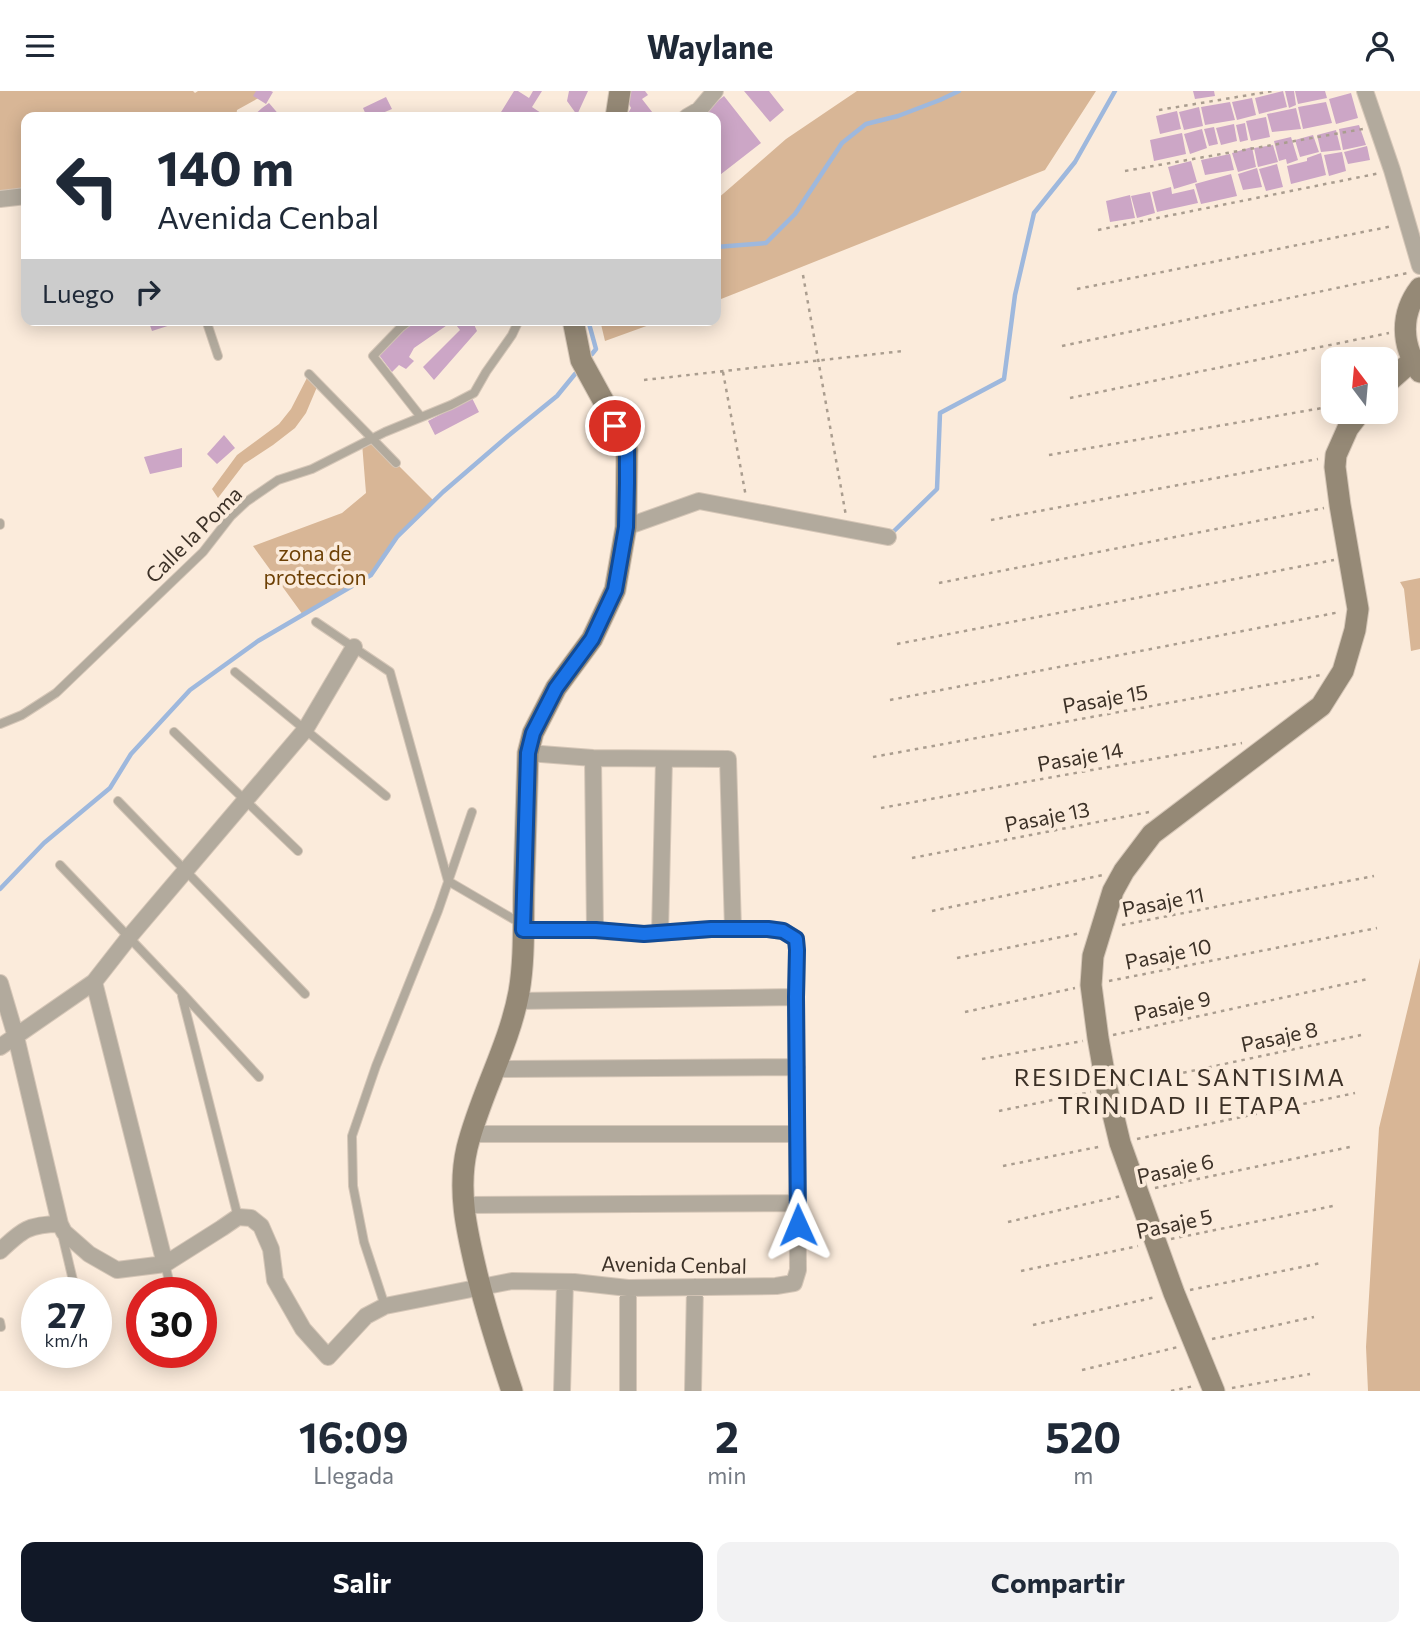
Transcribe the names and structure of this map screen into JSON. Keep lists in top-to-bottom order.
{
  "streets": {
    "street": ["Avenida Cenbal"],
    "lane": ["Calle la Poma"],
    "path": [
      "Pasaje 15",
      "Pasaje 14",
      "Pasaje 13",
      "Pasaje 11",
      "Pasaje 10",
      "Pasaje 9",
      "Pasaje 8",
      "Pasaje 6",
      "Pasaje 5"
    ]
  },
  "districts": ["RESIDENCIAL SANTISIMA TRINIDAD II ETAPA"],
  "parks": ["zona de proteccion"],
  "north": "top",
  "page": {
    "header": "Waylane",
    "turn": ["140 m", "Avenida Cenbal"],
    "then": "Luego",
    "speed": "27 km/h",
    "limit": "30",
    "eta": [
      "16:09",
      "Llegada",
      "2",
      "min",
      "520",
      "m"
    ],
    "buttons": ["Salir", "Compartir"]
  }
}
